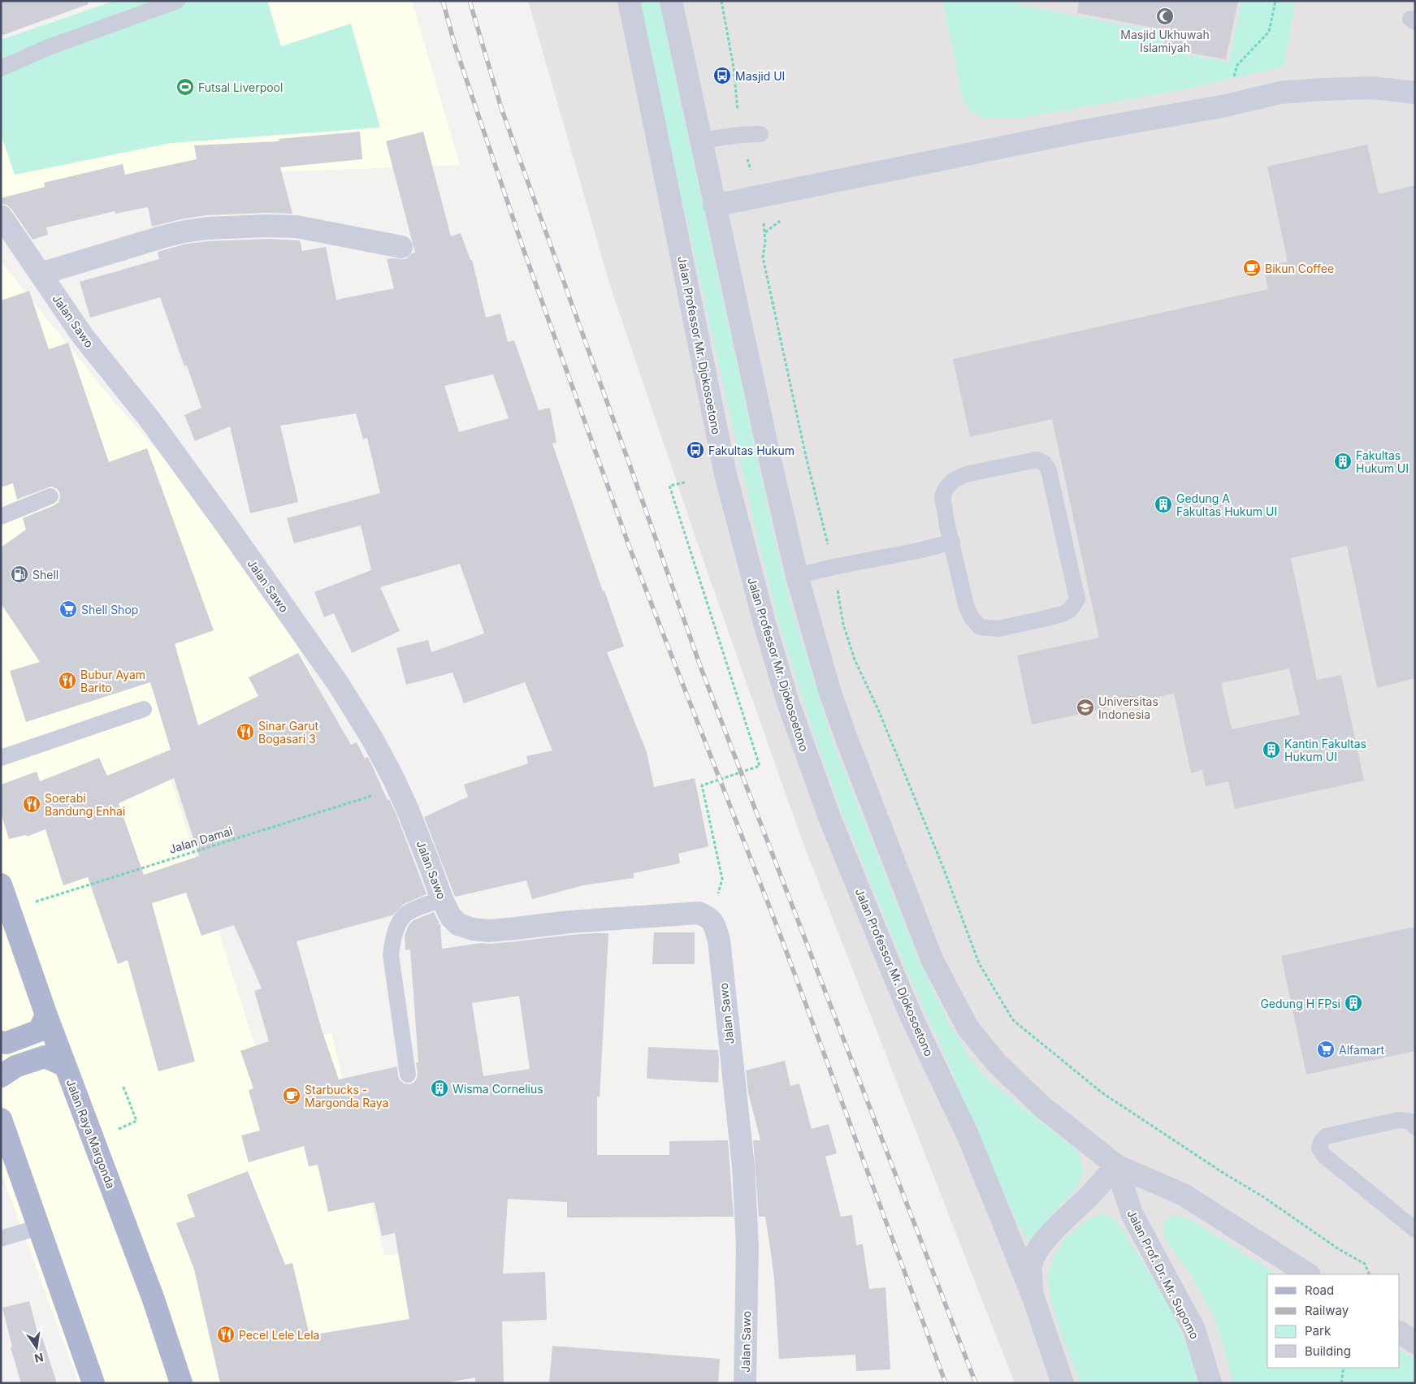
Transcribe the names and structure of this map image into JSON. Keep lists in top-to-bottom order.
{
  "streets": {
    "main road": ["Jalan Raya Margonda"],
    "street": ["Jalan Sawo", "Jalan Professor Mr. Djokosoetono", "Jalan Prof. Dr. Mr. Supomo"],
    "path": ["Jalan Damai"]
  },
  "crossings": [
    ["Jalan Sawo", "Jalan Damai"],
    ["Jalan Damai", "Jalan Raya Margonda"]
  ],
  "places": {
    "mosque": ["Masjid Ukhuwah Islamiyah"],
    "bus stop": ["Masjid UI", "Fakultas Hukum"],
    "sports": ["Futsal Liverpool"],
    "cafe": ["Bikun Coffee", "Starbucks - Margonda Raya"],
    "building": [
      "Fakultas Hukum UI",
      "Gedung A Fakultas Hukum UI",
      "Kantin Fakultas Hukum UI",
      "Gedung H FPsi",
      "Wisma Cornelius"
    ],
    "fuel station": ["Shell"],
    "supermarket": ["Shell Shop", "Alfamart"],
    "restaurant": [
      "Bubur Ayam Barito",
      "Sinar Garut Bogasari 3",
      "Soerabi Bandung Enhai",
      "Pecel Lele Lela"
    ],
    "school or university": ["Universitas Indonesia"]
  },
  "legend": [
    "Road",
    "Railway",
    "Park",
    "Building"
  ],
  "north": "bottom"
}
